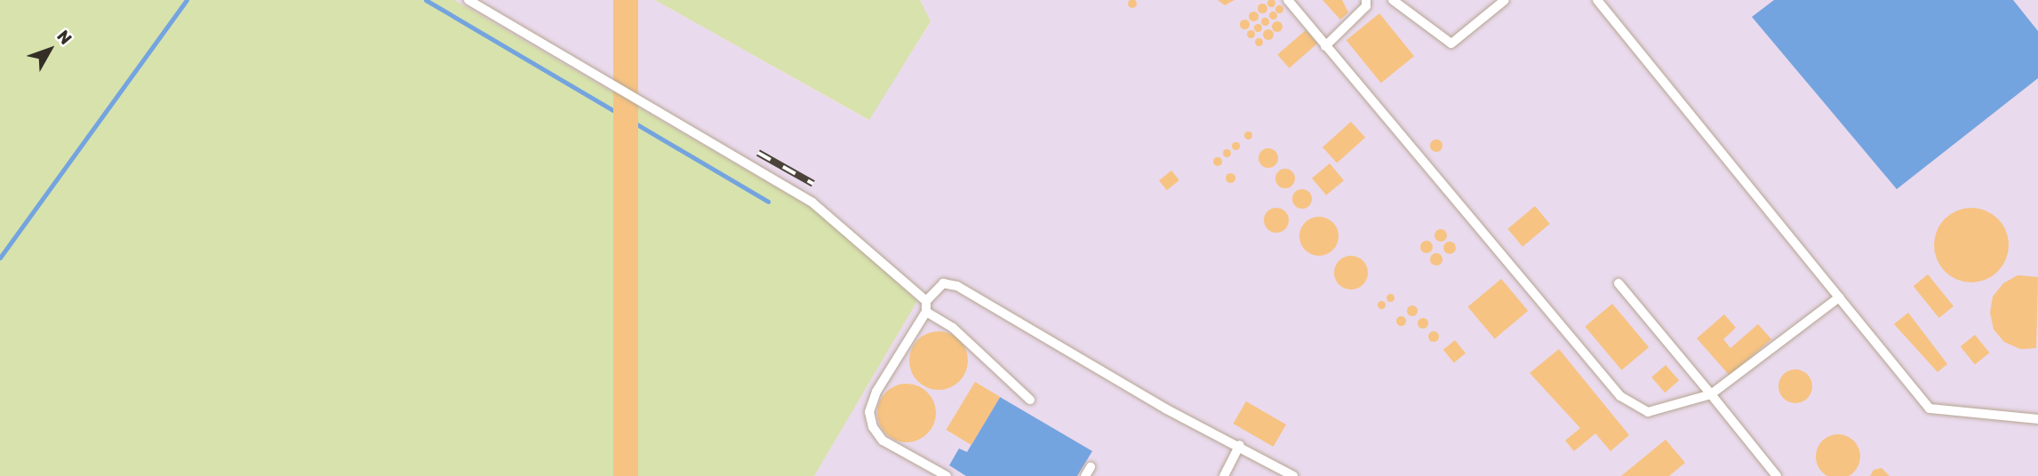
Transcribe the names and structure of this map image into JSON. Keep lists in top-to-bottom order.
{
  "north": "top right"
}
